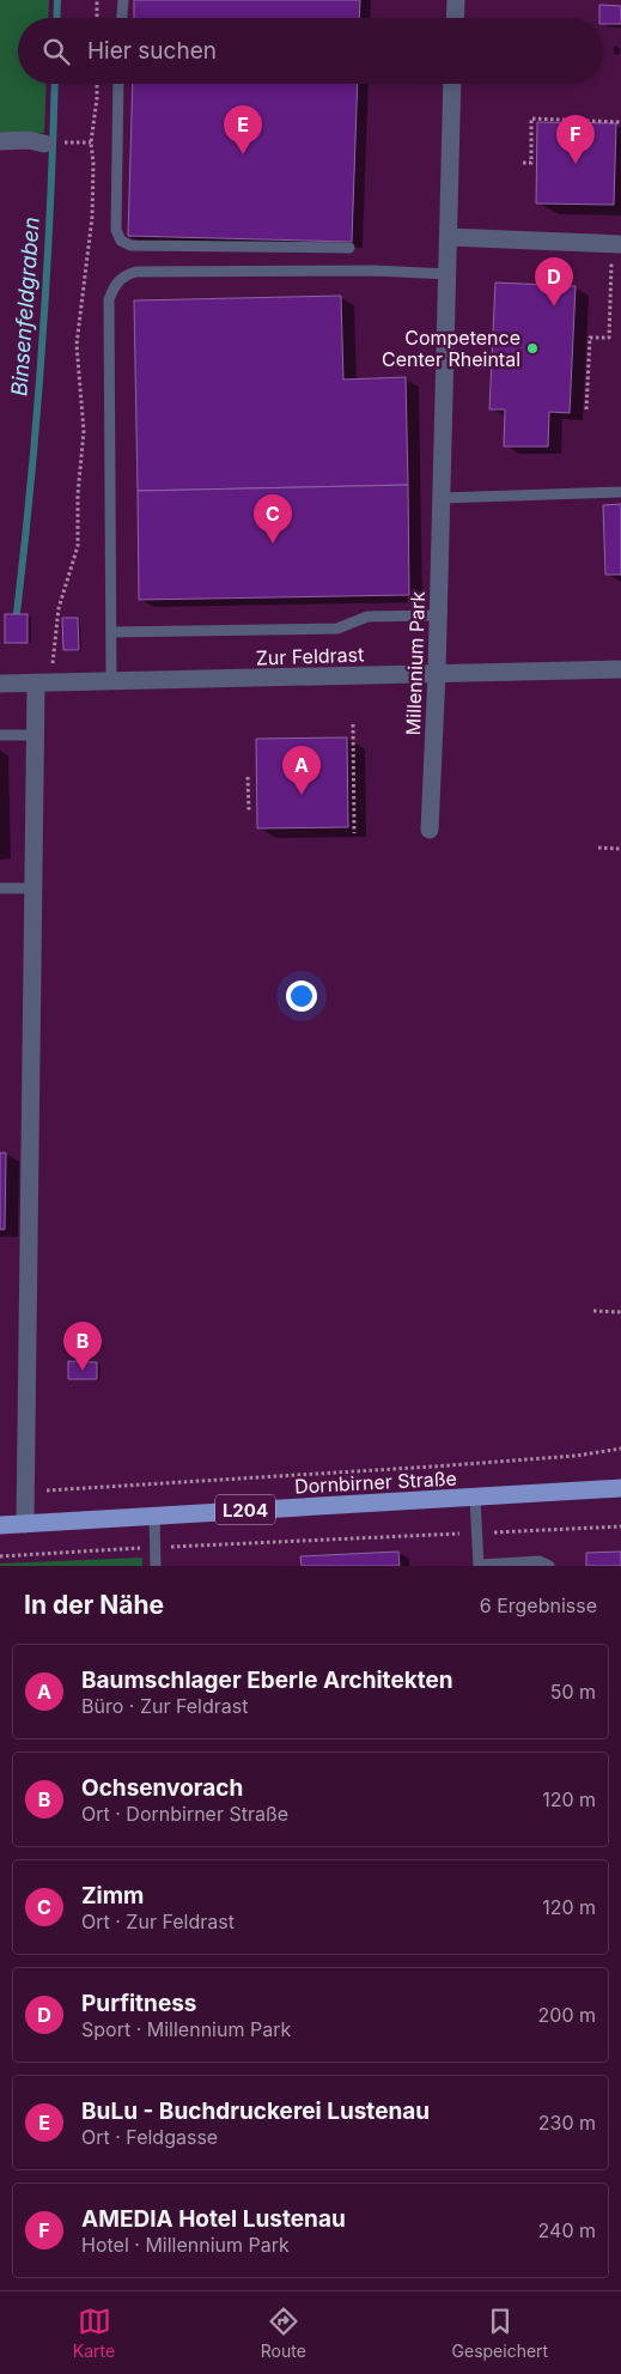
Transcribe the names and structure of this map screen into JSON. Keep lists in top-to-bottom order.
{
  "streets": {
    "main road": ["Dornbirner Straße", "L204"],
    "street": ["Zur Feldrast", "Millennium Park"]
  },
  "crossings": [
    ["Zur Feldrast", "Millennium Park"]
  ],
  "water": ["Binsenfeldgraben"],
  "places": ["Competence Center Rheintal"],
  "page": {
    "search": "Hier suchen",
    "pins": [
      "E",
      "F",
      "D",
      "C",
      "A",
      "B"
    ],
    "heading": ["In der Nähe", "6 Ergebnisse"],
    "list": [
      {
        "mark": "A",
        "name": "Baumschlager Eberle Architekten",
        "note": "Büro · Zur Feldrast",
        "value": "50 m"
      },
      {
        "mark": "B",
        "name": "Ochsenvorach",
        "note": "Ort · Dornbirner Straße",
        "value": "120 m"
      },
      {
        "mark": "C",
        "name": "Zimm",
        "note": "Ort · Zur Feldrast",
        "value": "120 m"
      },
      {
        "mark": "D",
        "name": "Purfitness",
        "note": "Sport · Millennium Park",
        "value": "200 m"
      },
      {
        "mark": "E",
        "name": "BuLu - Buchdruckerei Lustenau",
        "note": "Ort · Feldgasse",
        "value": "230 m"
      },
      {
        "mark": "F",
        "name": "AMEDIA Hotel Lustenau",
        "note": "Hotel · Millennium Park",
        "value": "240 m"
      }
    ],
    "nav": ["Karte", "Route", "Gespeichert"]
  }
}
